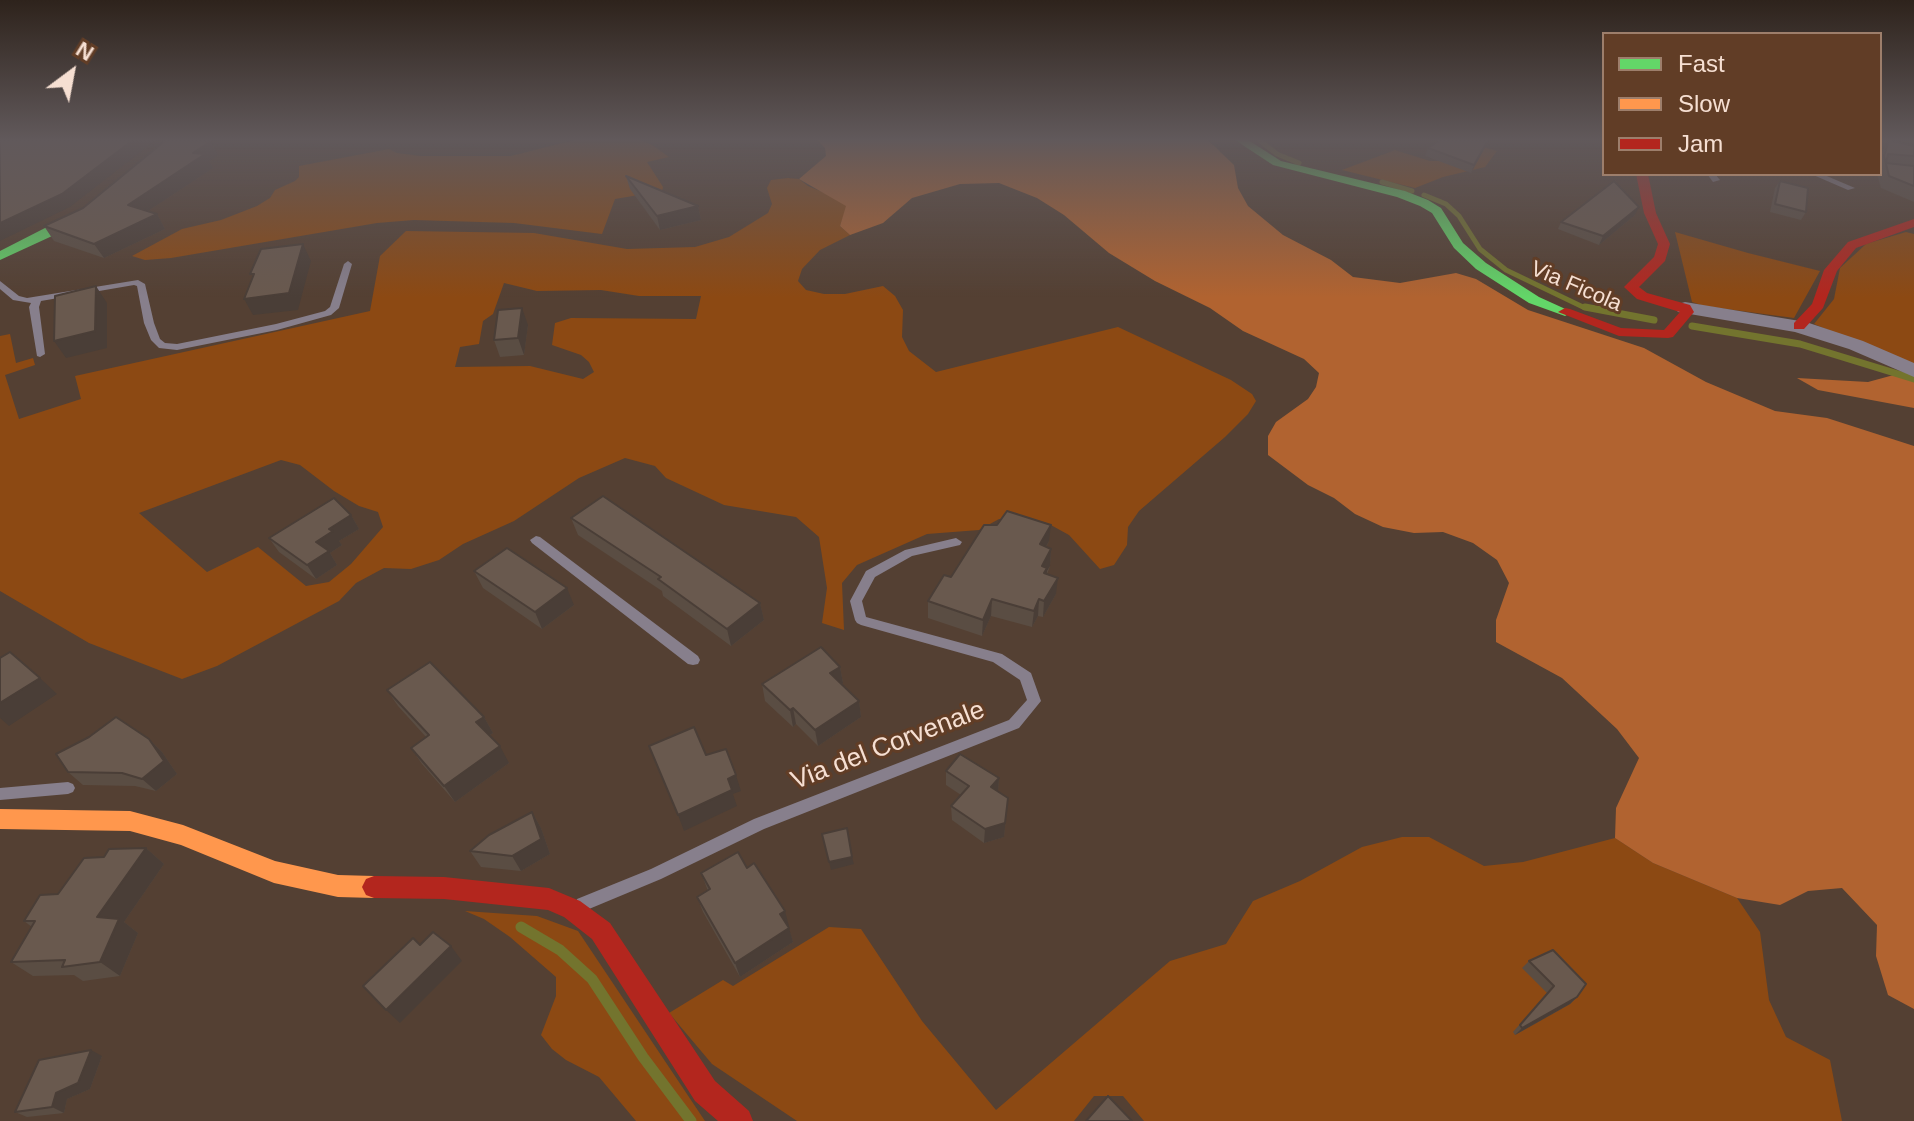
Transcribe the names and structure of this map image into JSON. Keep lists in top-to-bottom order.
{
  "streets": {
    "street": ["Via Ficola"],
    "lane": ["Via del Corvenale"]
  },
  "legend": ["Fast", "Slow", "Jam"],
  "north": "top right"
}
